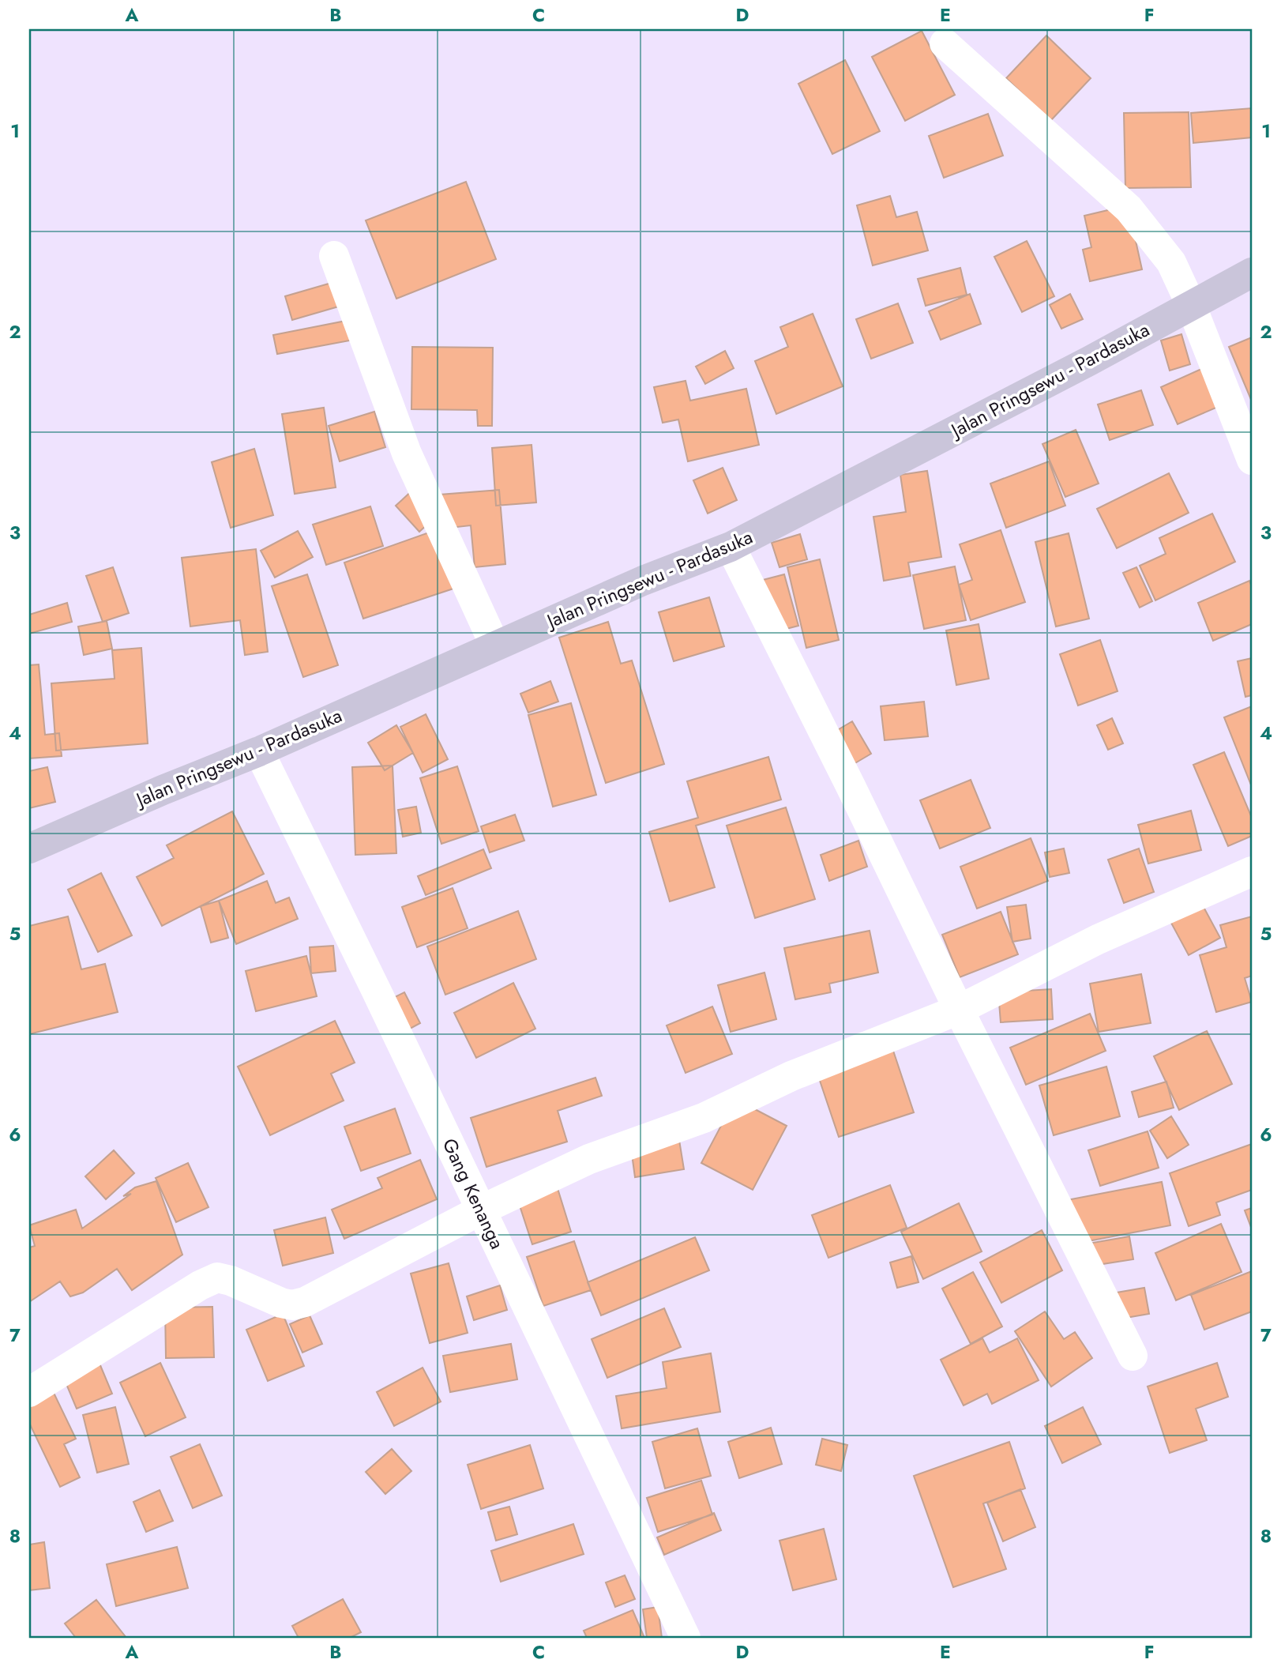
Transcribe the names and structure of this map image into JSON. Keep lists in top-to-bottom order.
{
  "streets": {
    "main road": ["Jalan Pringsewu - Pardasuka"],
    "street": ["Gang Kenanga"]
  },
  "crossings": [
    ["Jalan Pringsewu - Pardasuka", "Gang Kenanga"]
  ],
  "grid": {
    "columns": [
      "A",
      "B",
      "C",
      "D",
      "E",
      "F"
    ],
    "rows": [
      "1",
      "2",
      "3",
      "4",
      "5",
      "6",
      "7",
      "8"
    ]
  }
}
